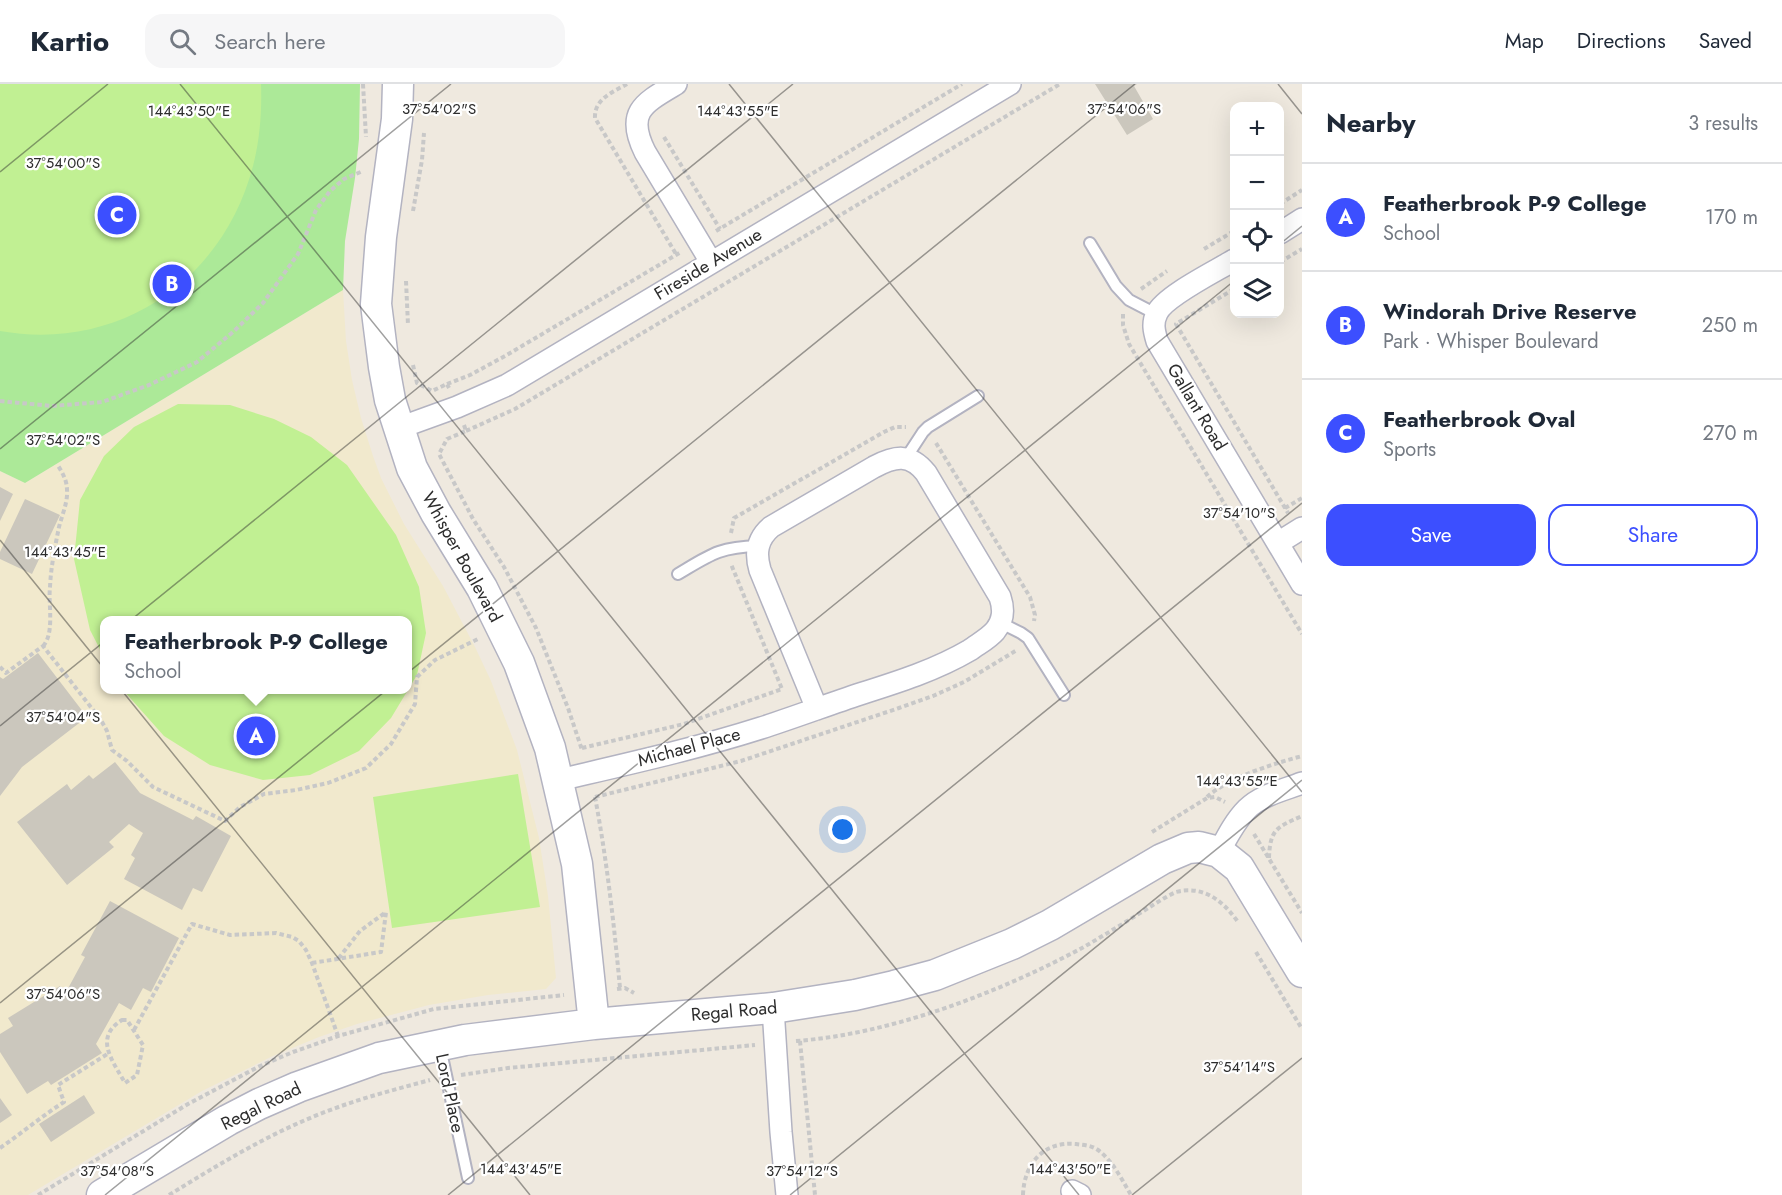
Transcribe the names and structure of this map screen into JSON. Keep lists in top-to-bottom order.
{
  "streets": {
    "street": [
      "Fireside Avenue",
      "Gallant Road",
      "Whisper Boulevard",
      "Michael Place",
      "Regal Road"
    ],
    "lane": ["Lord Place"]
  },
  "crossings": [
    ["Fireside Avenue", "Whisper Boulevard"],
    ["Whisper Boulevard", "Michael Place"],
    ["Whisper Boulevard", "Regal Road"],
    ["Regal Road", "Lord Place"]
  ],
  "page": {
    "header": "Kartio",
    "search": "Search here",
    "nav": ["Map", "Directions", "Saved"],
    "heading": ["Nearby", "3 results"],
    "map_buttons": ["+", "−"],
    "list": [
      {
        "mark": "A",
        "name": "Featherbrook P-9 College",
        "note": "School",
        "value": "170 m"
      },
      {
        "mark": "B",
        "name": "Windorah Drive Reserve",
        "note": "Park · Whisper Boulevard",
        "value": "250 m"
      },
      {
        "mark": "C",
        "name": "Featherbrook Oval",
        "note": "Sports",
        "value": "270 m"
      }
    ],
    "pins": ["C", "B", "A"],
    "buttons": ["Save", "Share"],
    "popup": ["Featherbrook P-9 College", "School"]
  },
  "coordinates": [
    "37°54'02\"S",
    "37°54'06\"S",
    "144°43'50\"E",
    "144°43'55\"E",
    "37°54'00\"S",
    "37°54'10\"S",
    "144°43'45\"E",
    "37°54'04\"S",
    "37°54'14\"S",
    "37°54'08\"S",
    "37°54'12\"S"
  ]
}
